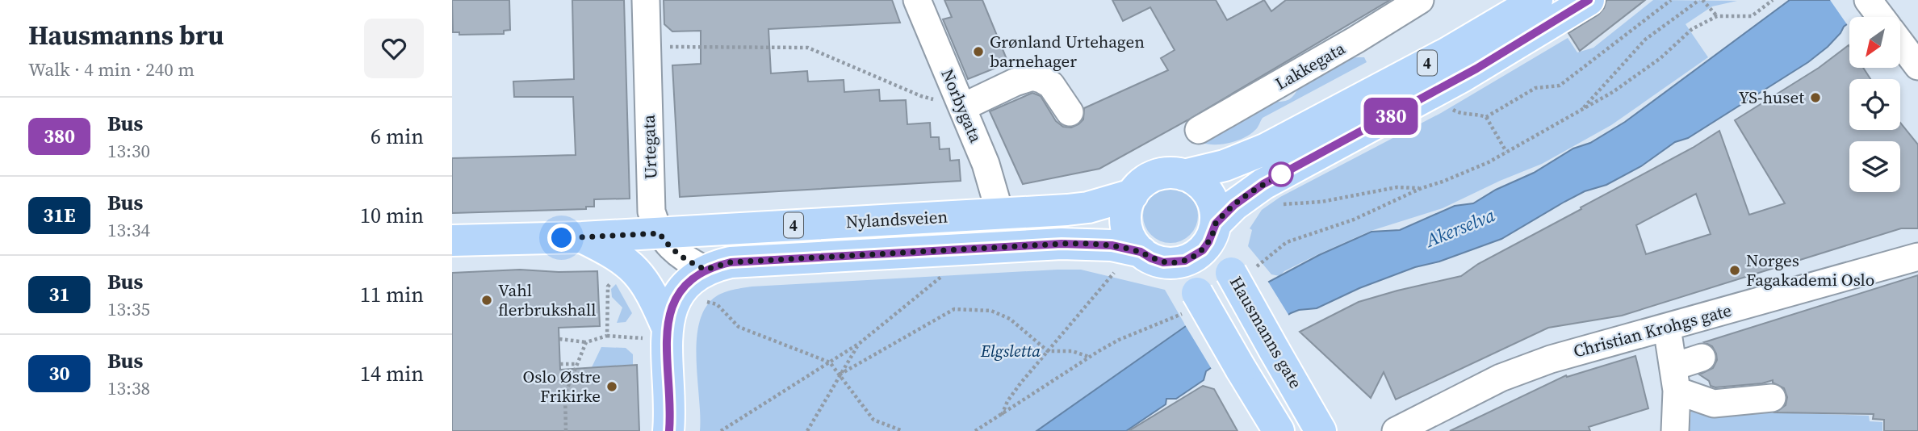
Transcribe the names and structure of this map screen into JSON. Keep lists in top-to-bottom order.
{
  "streets": {
    "main road": ["4", "Nylandsveien", "Hausmanns gate"],
    "street": [
      "Lakkegata",
      "Norbygata",
      "Urtegata",
      "Christian Krohgs gate"
    ]
  },
  "crossings": [
    ["4", "Urtegata"],
    ["4", "Nylandsveien"],
    ["Norbygata", "Nylandsveien"],
    ["Urtegata", "Nylandsveien"],
    ["Nylandsveien", "Hausmanns gate"]
  ],
  "water": ["Akerselva"],
  "parks": ["Elgsletta"],
  "places": [
    "Grønland Urtehagen barnehager",
    "YS-huset",
    "Norges Fagakademi Oslo",
    "Vahl flerbrukshall",
    "Oslo Østre Frikirke"
  ],
  "lines": ["bus line 380"],
  "north": "bottom left",
  "page": {
    "heading": ["Hausmanns bru", "Walk · 4 min · 240 m"],
    "on_map": "380",
    "list": [
      {
        "mark": "380",
        "name": "Bus",
        "note": "13:30",
        "value": "6 min"
      },
      {
        "mark": "31E",
        "name": "Bus",
        "note": "13:34",
        "value": "10 min"
      },
      {
        "mark": "31",
        "name": "Bus",
        "note": "13:35",
        "value": "11 min"
      },
      {
        "mark": "30",
        "name": "Bus",
        "note": "13:38",
        "value": "14 min"
      }
    ]
  }
}
